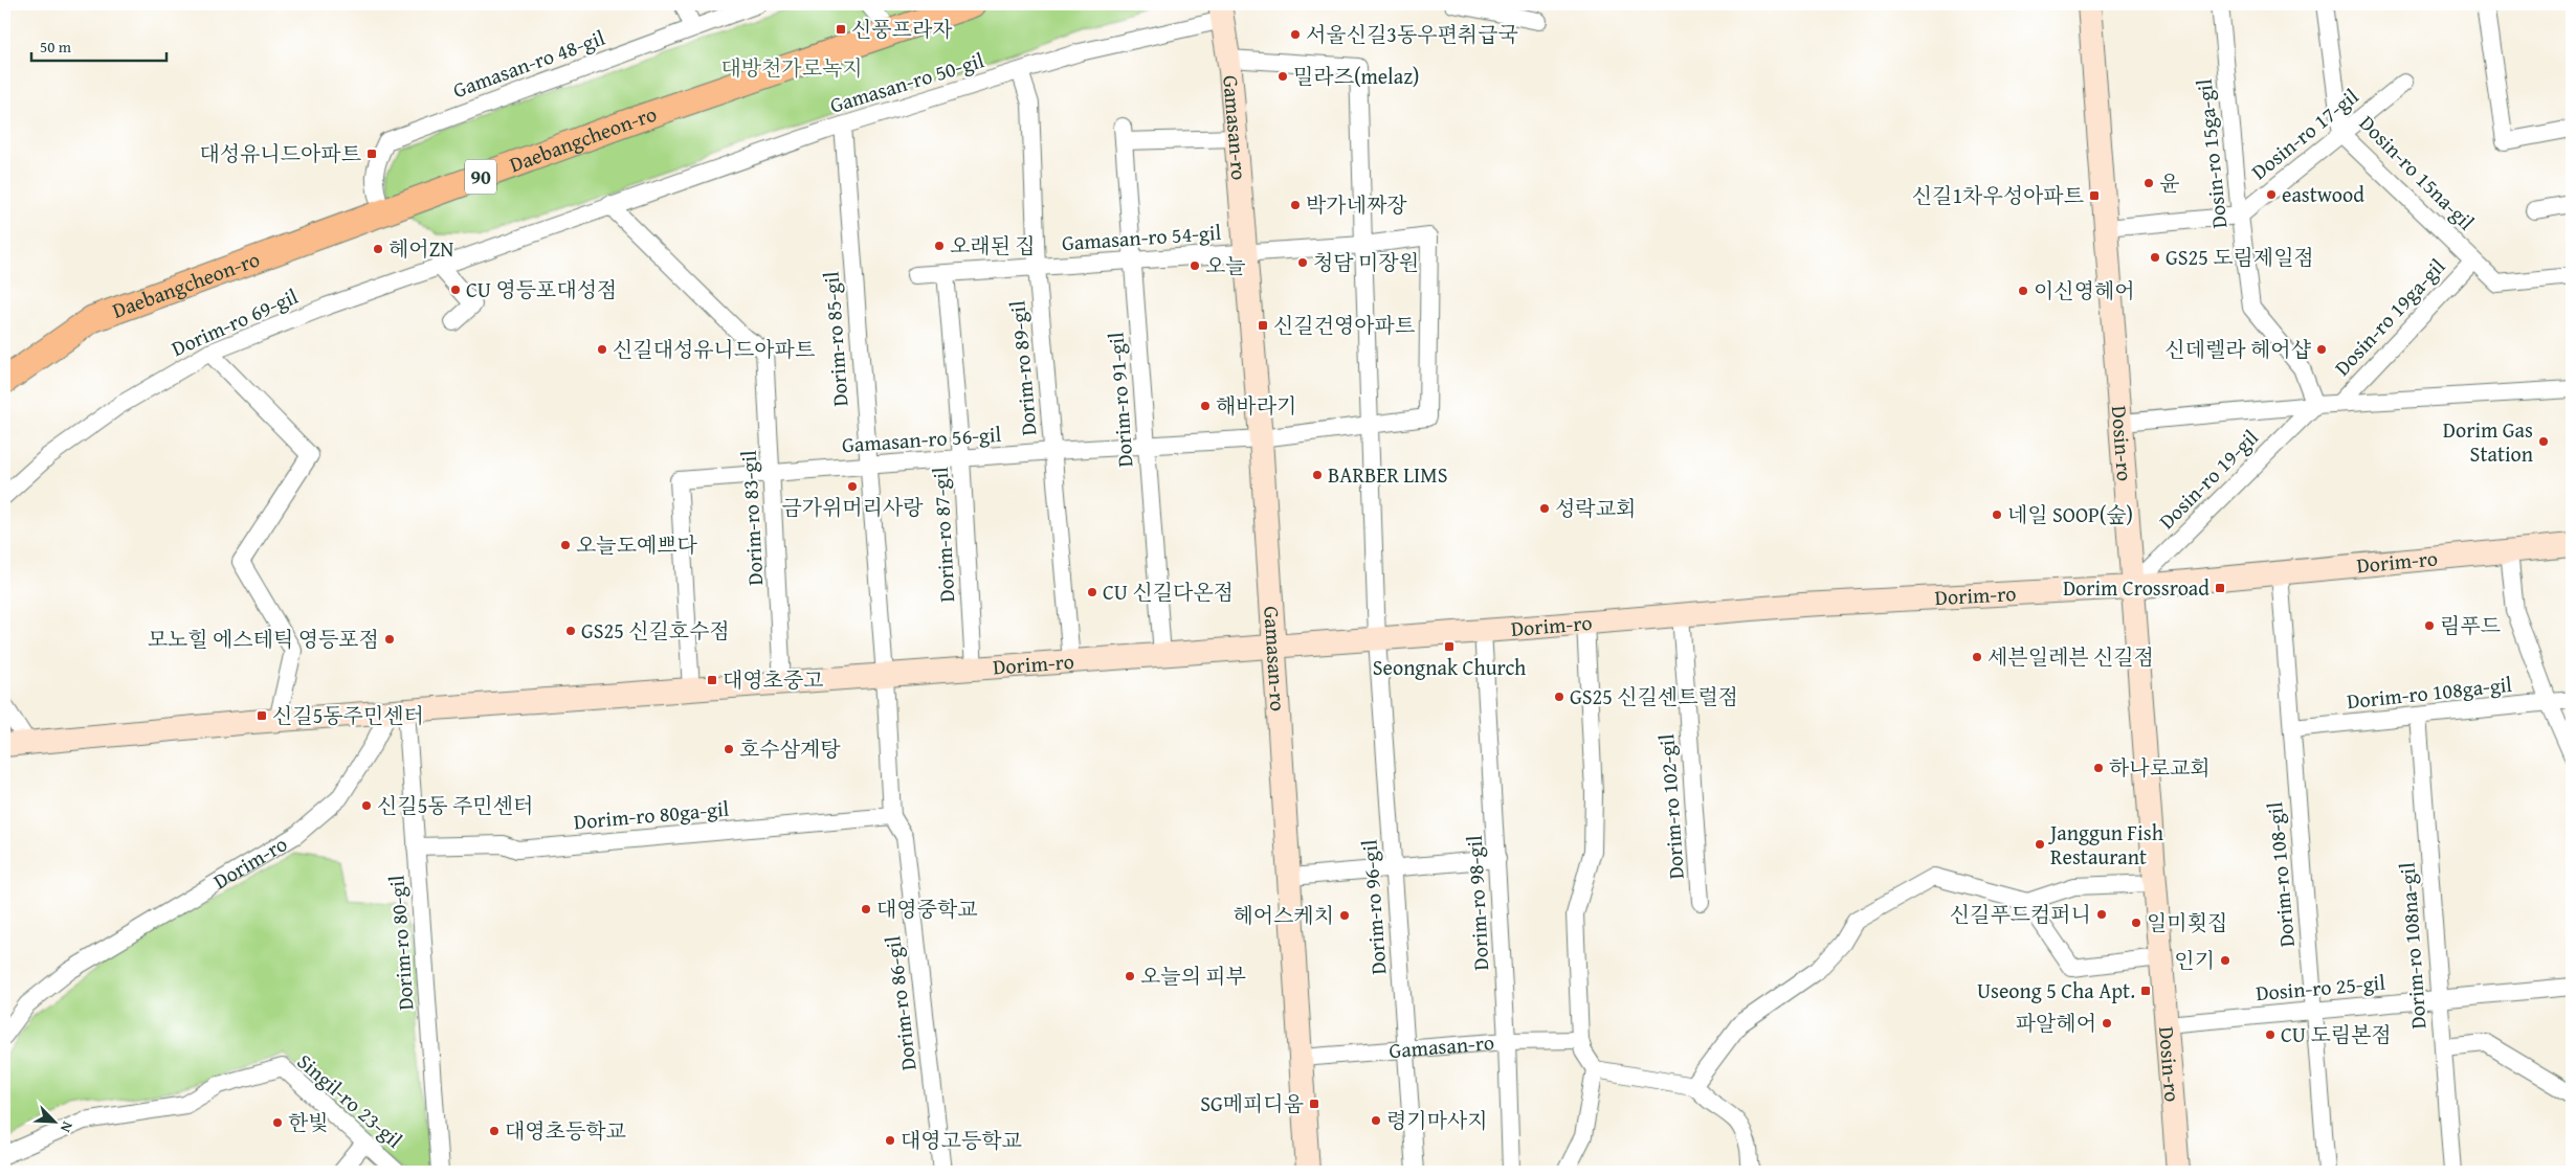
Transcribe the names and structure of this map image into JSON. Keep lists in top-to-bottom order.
{
  "streets": {
    "main road": [
      "Gamasan-ro",
      "Daebangcheon-ro",
      "90",
      "Dosin-ro",
      "Dorim-ro"
    ],
    "street": [
      "Gamasan-ro 48-gil",
      "Gamasan-ro 50-gil",
      "Dosin-ro 17-gil",
      "Dosin-ro 15ga-gil",
      "Dosin-ro 15na-gil",
      "Gamasan-ro 54-gil",
      "Dosin-ro 19ga-gil",
      "Dorim-ro 69-gil",
      "Dorim-ro 85-gil",
      "Dorim-ro 89-gil",
      "Dorim-ro 91-gil",
      "Gamasan-ro 56-gil",
      "Dosin-ro 19-gil",
      "Dorim-ro 83-gil",
      "Dorim-ro 87-gil",
      "Dorim-ro 108ga-gil",
      "Dorim-ro 102-gil",
      "Dorim-ro 80ga-gil",
      "Dorim-ro 108-gil",
      "Dorim-ro 98-gil",
      "Dorim-ro 96-gil",
      "Dorim-ro 80-gil",
      "Dorim-ro 108na-gil",
      "Dosin-ro 25-gil",
      "Dorim-ro 86-gil",
      "Singil-ro 23-gil"
    ]
  },
  "crossings": [
    ["Gamasan-ro 48-gil", "Daebangcheon-ro"],
    ["Gamasan-ro 50-gil", "Gamasan-ro"],
    ["Gamasan-ro 50-gil", "Dorim-ro 69-gil"],
    ["Gamasan-ro 50-gil", "Dorim-ro 85-gil"],
    ["Gamasan-ro 50-gil", "Dorim-ro 89-gil"],
    ["Gamasan-ro 50-gil", "Dorim-ro 83-gil"],
    ["Gamasan-ro", "Gamasan-ro 54-gil"],
    ["Gamasan-ro", "Dorim-ro 91-gil"],
    ["Gamasan-ro", "Gamasan-ro 56-gil"],
    ["Gamasan-ro", "Dorim-ro"],
    ["Gamasan-ro", "Dorim-ro 98-gil"],
    ["Gamasan-ro", "Dorim-ro 96-gil"],
    ["Dosin-ro 17-gil", "Dosin-ro 15ga-gil"],
    ["Dosin-ro 17-gil", "Dosin-ro 15na-gil"],
    ["Dosin-ro 15ga-gil", "Dosin-ro 19-gil"],
    ["Dosin-ro 15na-gil", "Dosin-ro 19ga-gil"],
    ["Gamasan-ro 54-gil", "Dorim-ro 89-gil"],
    ["Gamasan-ro 54-gil", "Dorim-ro 91-gil"],
    ["Gamasan-ro 54-gil", "Dorim-ro 87-gil"],
    ["Dosin-ro 19ga-gil", "Dosin-ro 19-gil"],
    ["Dorim-ro 85-gil", "Gamasan-ro 56-gil"],
    ["Dorim-ro 85-gil", "Dorim-ro"],
    ["Dorim-ro 85-gil", "Dorim-ro 86-gil"],
    ["Dorim-ro 89-gil", "Gamasan-ro 56-gil"],
    ["Dorim-ro 89-gil", "Dorim-ro"],
    ["Dorim-ro 91-gil", "Gamasan-ro 56-gil"],
    ["Dorim-ro 91-gil", "Dorim-ro"],
    ["Gamasan-ro 56-gil", "Dorim-ro 83-gil"],
    ["Gamasan-ro 56-gil", "Dorim-ro 87-gil"],
    ["Gamasan-ro 56-gil", "Dorim-ro"],
    ["Dosin-ro", "Dosin-ro 19-gil"],
    ["Dosin-ro", "Dorim-ro"],
    ["Dosin-ro", "Dosin-ro 25-gil"],
    ["Dosin-ro 19-gil", "Dorim-ro"],
    ["Dorim-ro 83-gil", "Dorim-ro"],
    ["Dorim-ro 87-gil", "Dorim-ro"],
    ["Dorim-ro", "Dorim-ro 102-gil"],
    ["Dorim-ro", "Dorim-ro 108-gil"],
    ["Dorim-ro", "Dorim-ro 98-gil"],
    ["Dorim-ro", "Dorim-ro 96-gil"],
    ["Dorim-ro", "Dorim-ro 80-gil"],
    ["Dorim-ro", "Dorim-ro 86-gil"],
    ["Dorim-ro 108ga-gil", "Dorim-ro 108-gil"],
    ["Dorim-ro 108ga-gil", "Dorim-ro 108na-gil"],
    ["Dorim-ro 80ga-gil", "Dorim-ro 80-gil"],
    ["Dorim-ro 80ga-gil", "Dorim-ro 86-gil"],
    ["Dorim-ro 108-gil", "Dosin-ro 25-gil"],
    ["Dorim-ro 108na-gil", "Dosin-ro 25-gil"]
  ],
  "parks": ["대방천가로녹지"],
  "places": {
    "transit": [
      "신풍프라자",
      "대성유니드아파트",
      "신길1차우성아파트",
      "신길건영아파트",
      "Dorim Crossroad",
      "Seongnak Church",
      "대영초중고",
      "신길5동주민센터",
      "Useong 5 Cha Apt.",
      "SG메피디움"
    ],
    "other": [
      "서울신길3동우편취급국",
      "밀라즈(melaz)",
      "윤",
      "eastwood",
      "박가네짜장",
      "오래된 집",
      "헤어ZN",
      "GS25 도림제일점",
      "청담 미장원",
      "오늘",
      "CU 영등포대성점",
      "이신영헤어",
      "신길대성유니드아파트",
      "신데렐라 헤어샵",
      "해바라기",
      "Dorim Gas Station",
      "BARBER LIMS",
      "금가위머리사랑",
      "성락교회",
      "네일 SOOP(숲)",
      "오늘도예쁘다",
      "CU 신길다온점",
      "림푸드",
      "GS25 신길호수점",
      "모노힐 에스테틱 영등포점",
      "세븐일레븐 신길점",
      "GS25 신길센트럴점",
      "호수삼계탕",
      "하나로교회",
      "신길5동 주민센터",
      "Janggun Fish Restaurant",
      "대영중학교",
      "신길푸드컴퍼니",
      "헤어스케치",
      "일미횟집",
      "인기",
      "오늘의 피부",
      "파알헤어",
      "CU 도림본점",
      "령기마사지",
      "한빛",
      "대영초등학교",
      "대영고등학교"
    ]
  },
  "scale_bar": "50 m",
  "north": "bottom right"
}
